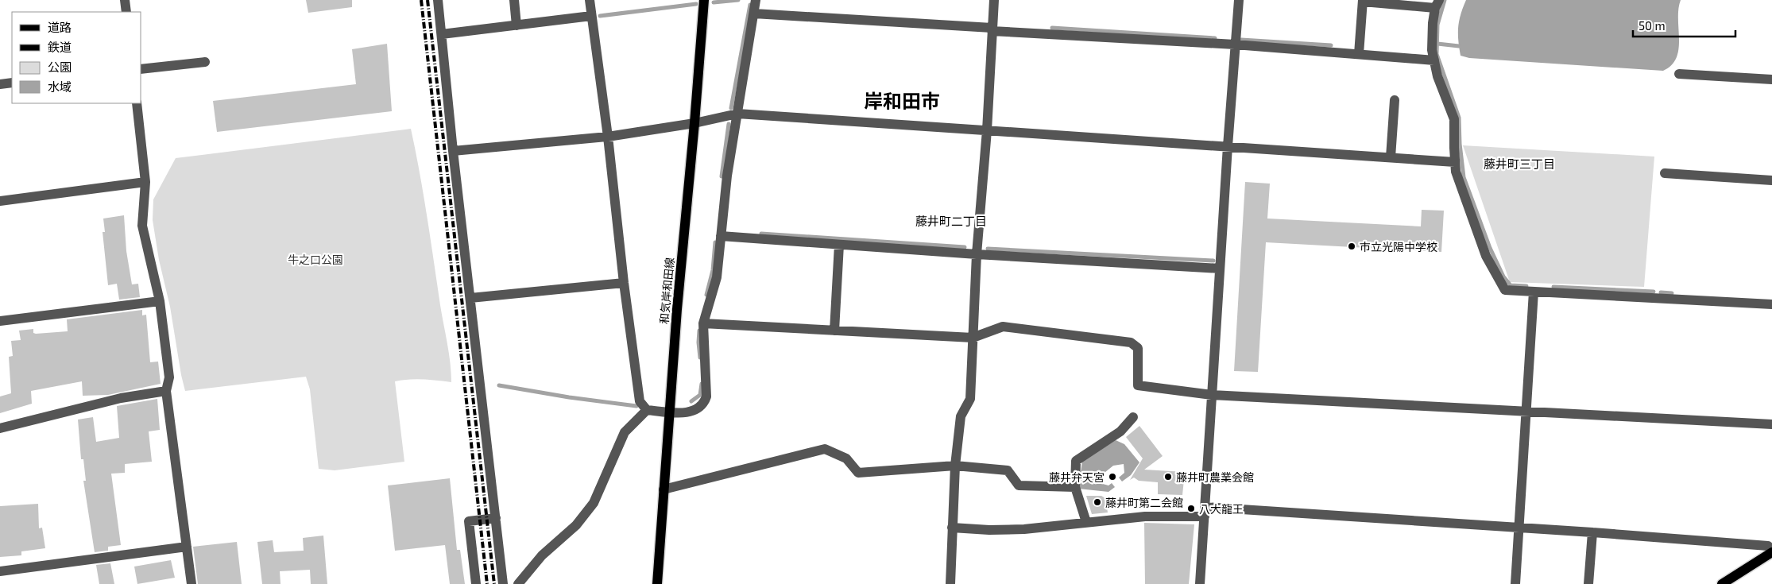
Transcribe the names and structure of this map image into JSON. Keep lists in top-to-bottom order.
{
  "streets": {
    "main road": ["和気岸和田線"]
  },
  "districts": ["岸和田市", "藤井町三丁目", "藤井町二丁目"],
  "parks": ["牛之口公園"],
  "places": [
    "市立光陽中学校",
    "藤井弁天宮",
    "藤井町農業会館",
    "藤井町第二会館",
    "八大龍王"
  ],
  "legend": [
    "道路",
    "鉄道",
    "公園",
    "水域"
  ],
  "scale_bar": "50 m"
}
